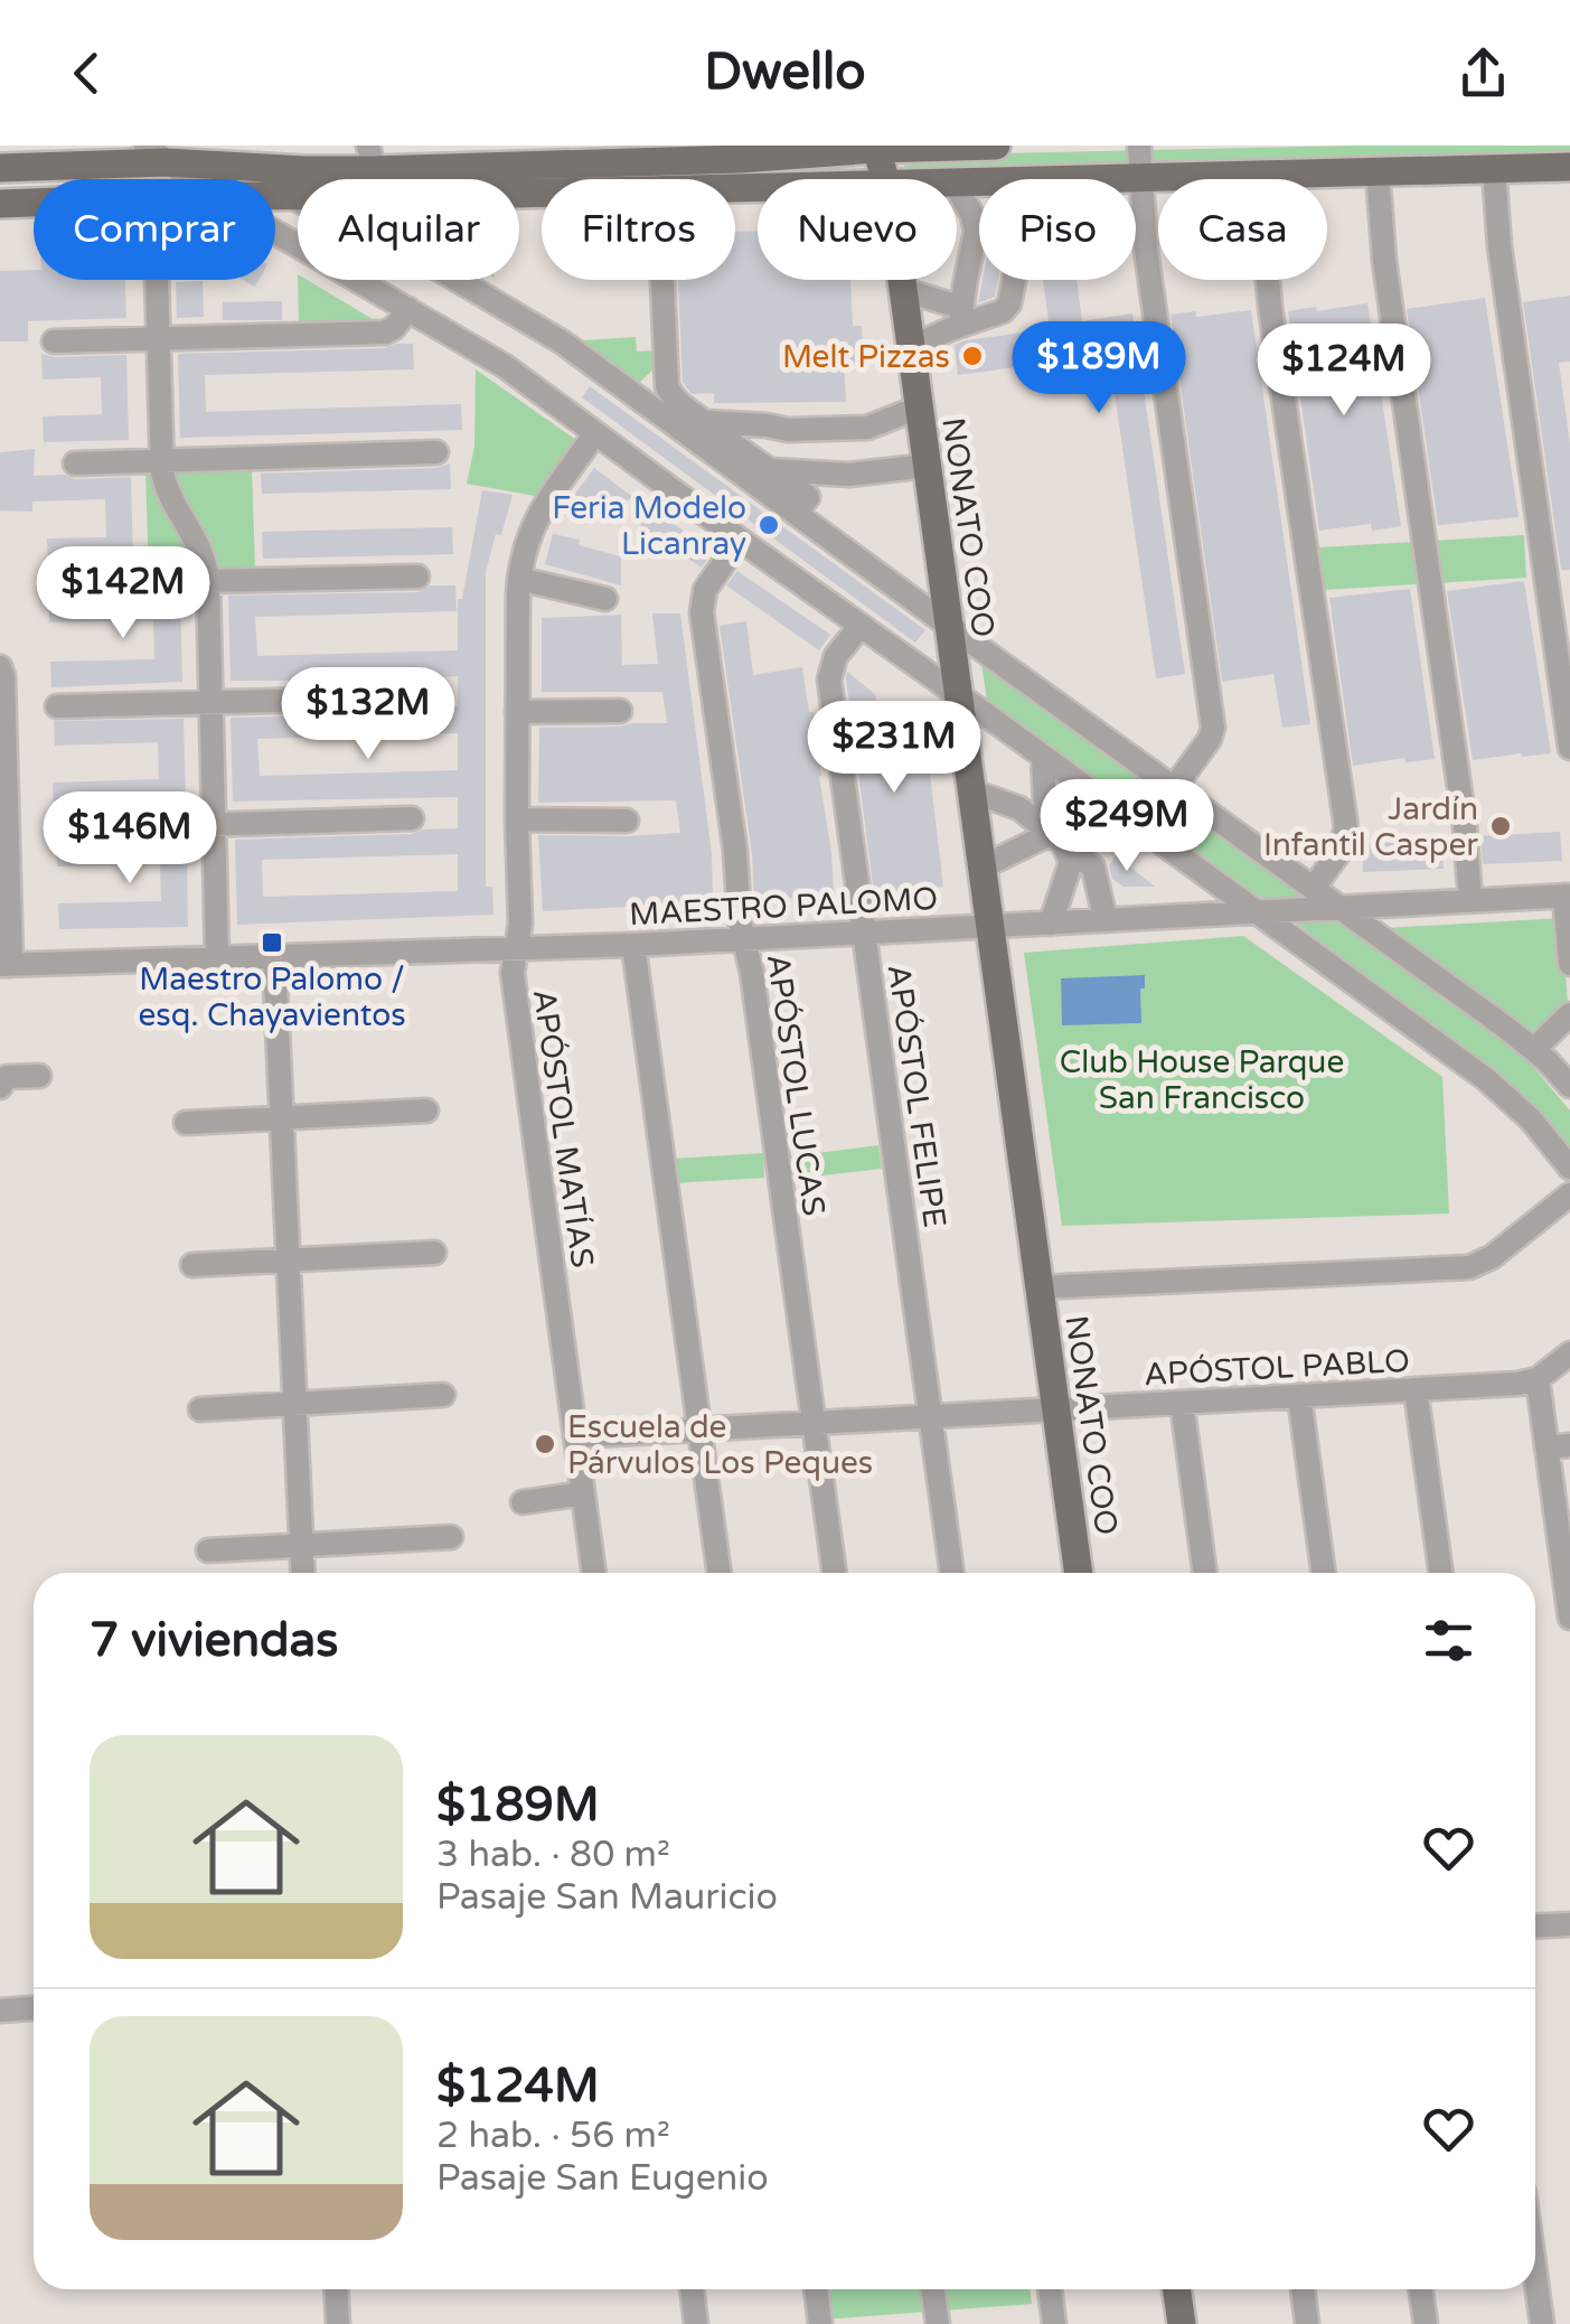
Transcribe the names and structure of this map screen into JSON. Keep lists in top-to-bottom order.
{
  "streets": {
    "main road": ["NONATO COO"],
    "street": [
      "MAESTRO PALOMO",
      "APÓSTOL LUCAS",
      "APÓSTOL FELIPE",
      "APÓSTOL MATÍAS",
      "APÓSTOL PABLO"
    ]
  },
  "crossings": [
    ["NONATO COO", "MAESTRO PALOMO"],
    ["NONATO COO", "APÓSTOL PABLO"],
    ["MAESTRO PALOMO", "APÓSTOL LUCAS"],
    ["MAESTRO PALOMO", "APÓSTOL FELIPE"],
    ["MAESTRO PALOMO", "APÓSTOL MATÍAS"],
    ["APÓSTOL LUCAS", "APÓSTOL PABLO"],
    ["APÓSTOL FELIPE", "APÓSTOL PABLO"],
    ["APÓSTOL MATÍAS", "APÓSTOL PABLO"]
  ],
  "parks": ["Club House Parque San Francisco"],
  "places": {
    "other": [
      "Melt Pizzas",
      "Feria Modelo Licanray",
      "Jardín Infantil Casper",
      "Escuela de Párvulos Los Peques"
    ],
    "transit": ["Maestro Palomo / esq. Chayavientos"]
  },
  "page": {
    "header": "Dwello",
    "chip": [
      "Comprar",
      "Alquilar",
      "Filtros",
      "Nuevo",
      "Piso",
      "Casa"
    ],
    "price": [
      "$189M",
      "$124M",
      "$142M",
      "$132M",
      "$231M",
      "$249M",
      "$146M"
    ],
    "heading": "7 viviendas",
    "list": [
      {
        "name": "$189M",
        "note": "3 hab. · 80 m² · Pasaje San Mauricio"
      },
      {
        "name": "$124M",
        "note": "2 hab. · 56 m² · Pasaje San Eugenio"
      }
    ]
  }
}
